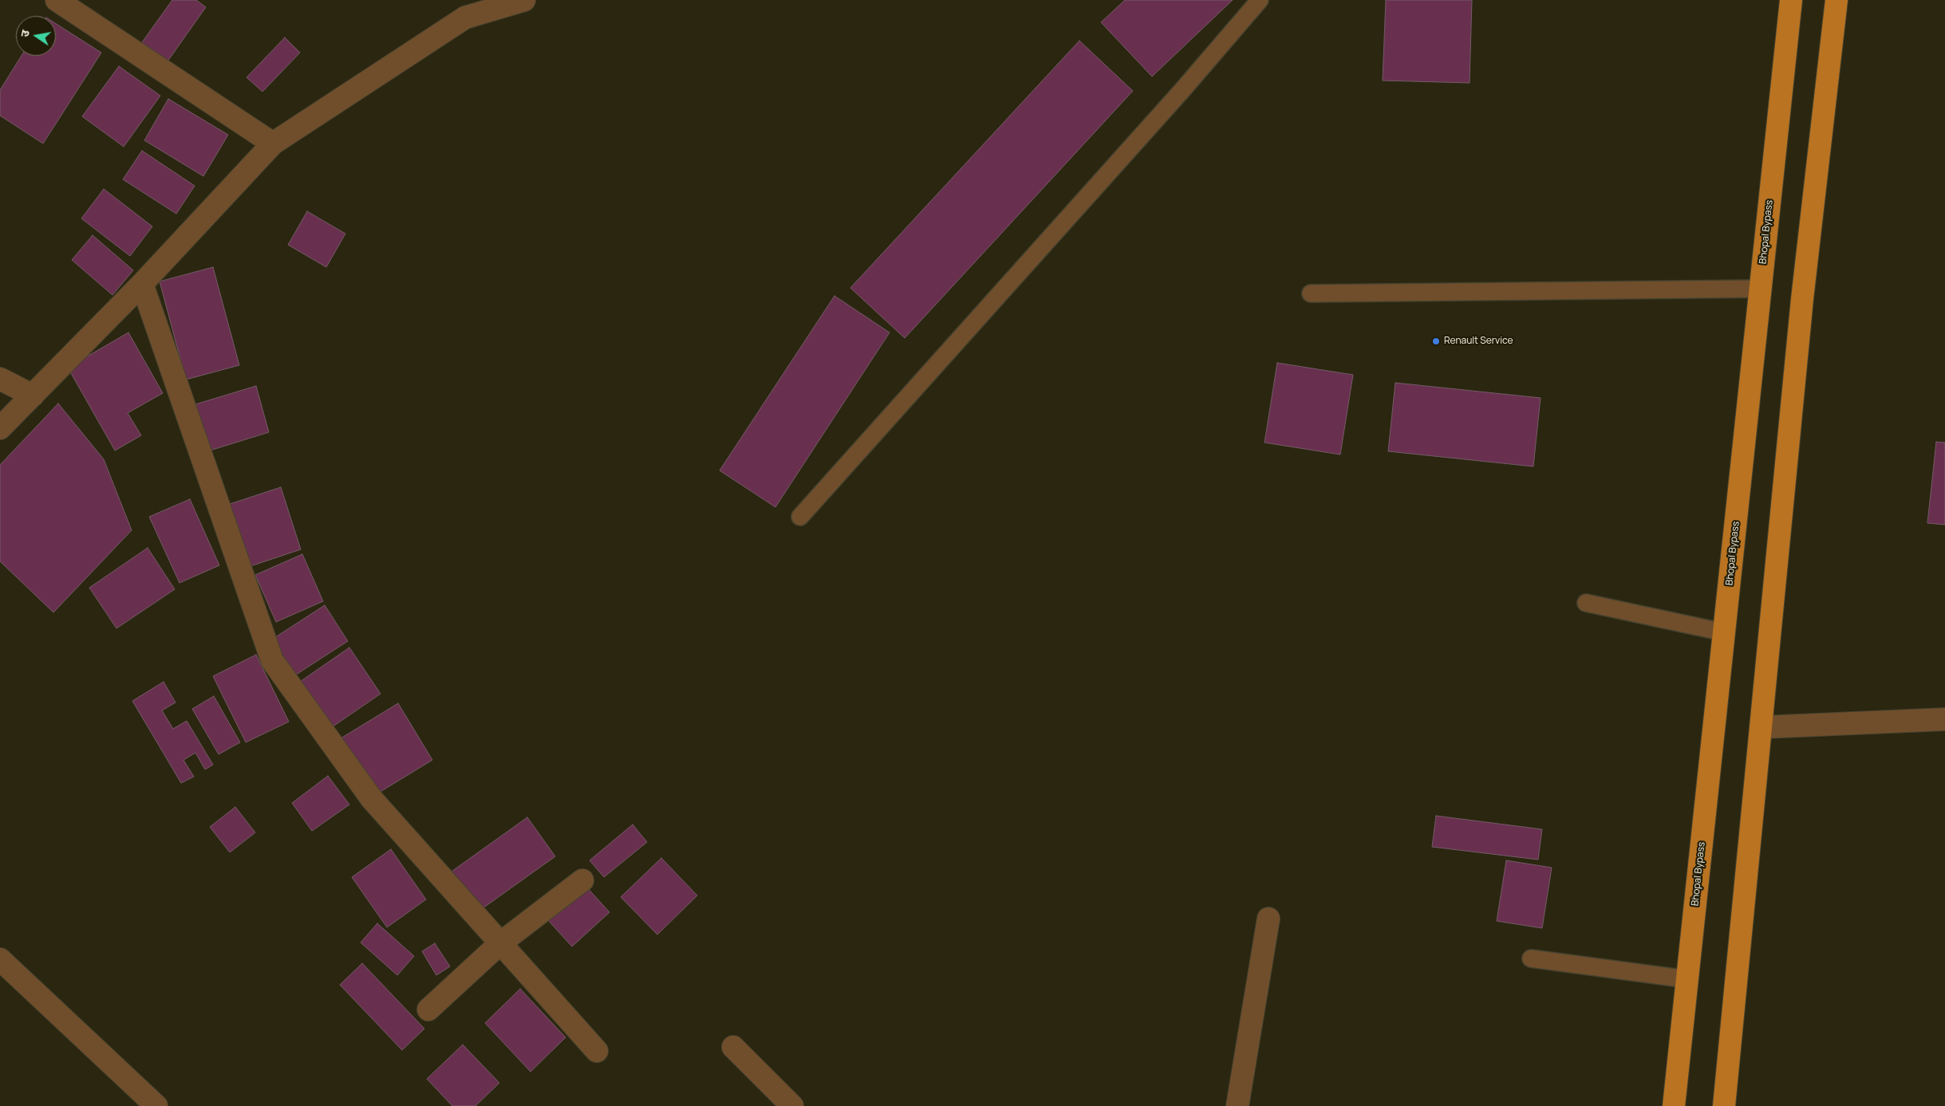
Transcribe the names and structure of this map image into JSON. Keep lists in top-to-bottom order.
{
  "streets": {
    "main road": ["Bhopal Bypass"]
  },
  "places": ["Renault Service"],
  "north": "left"
}
